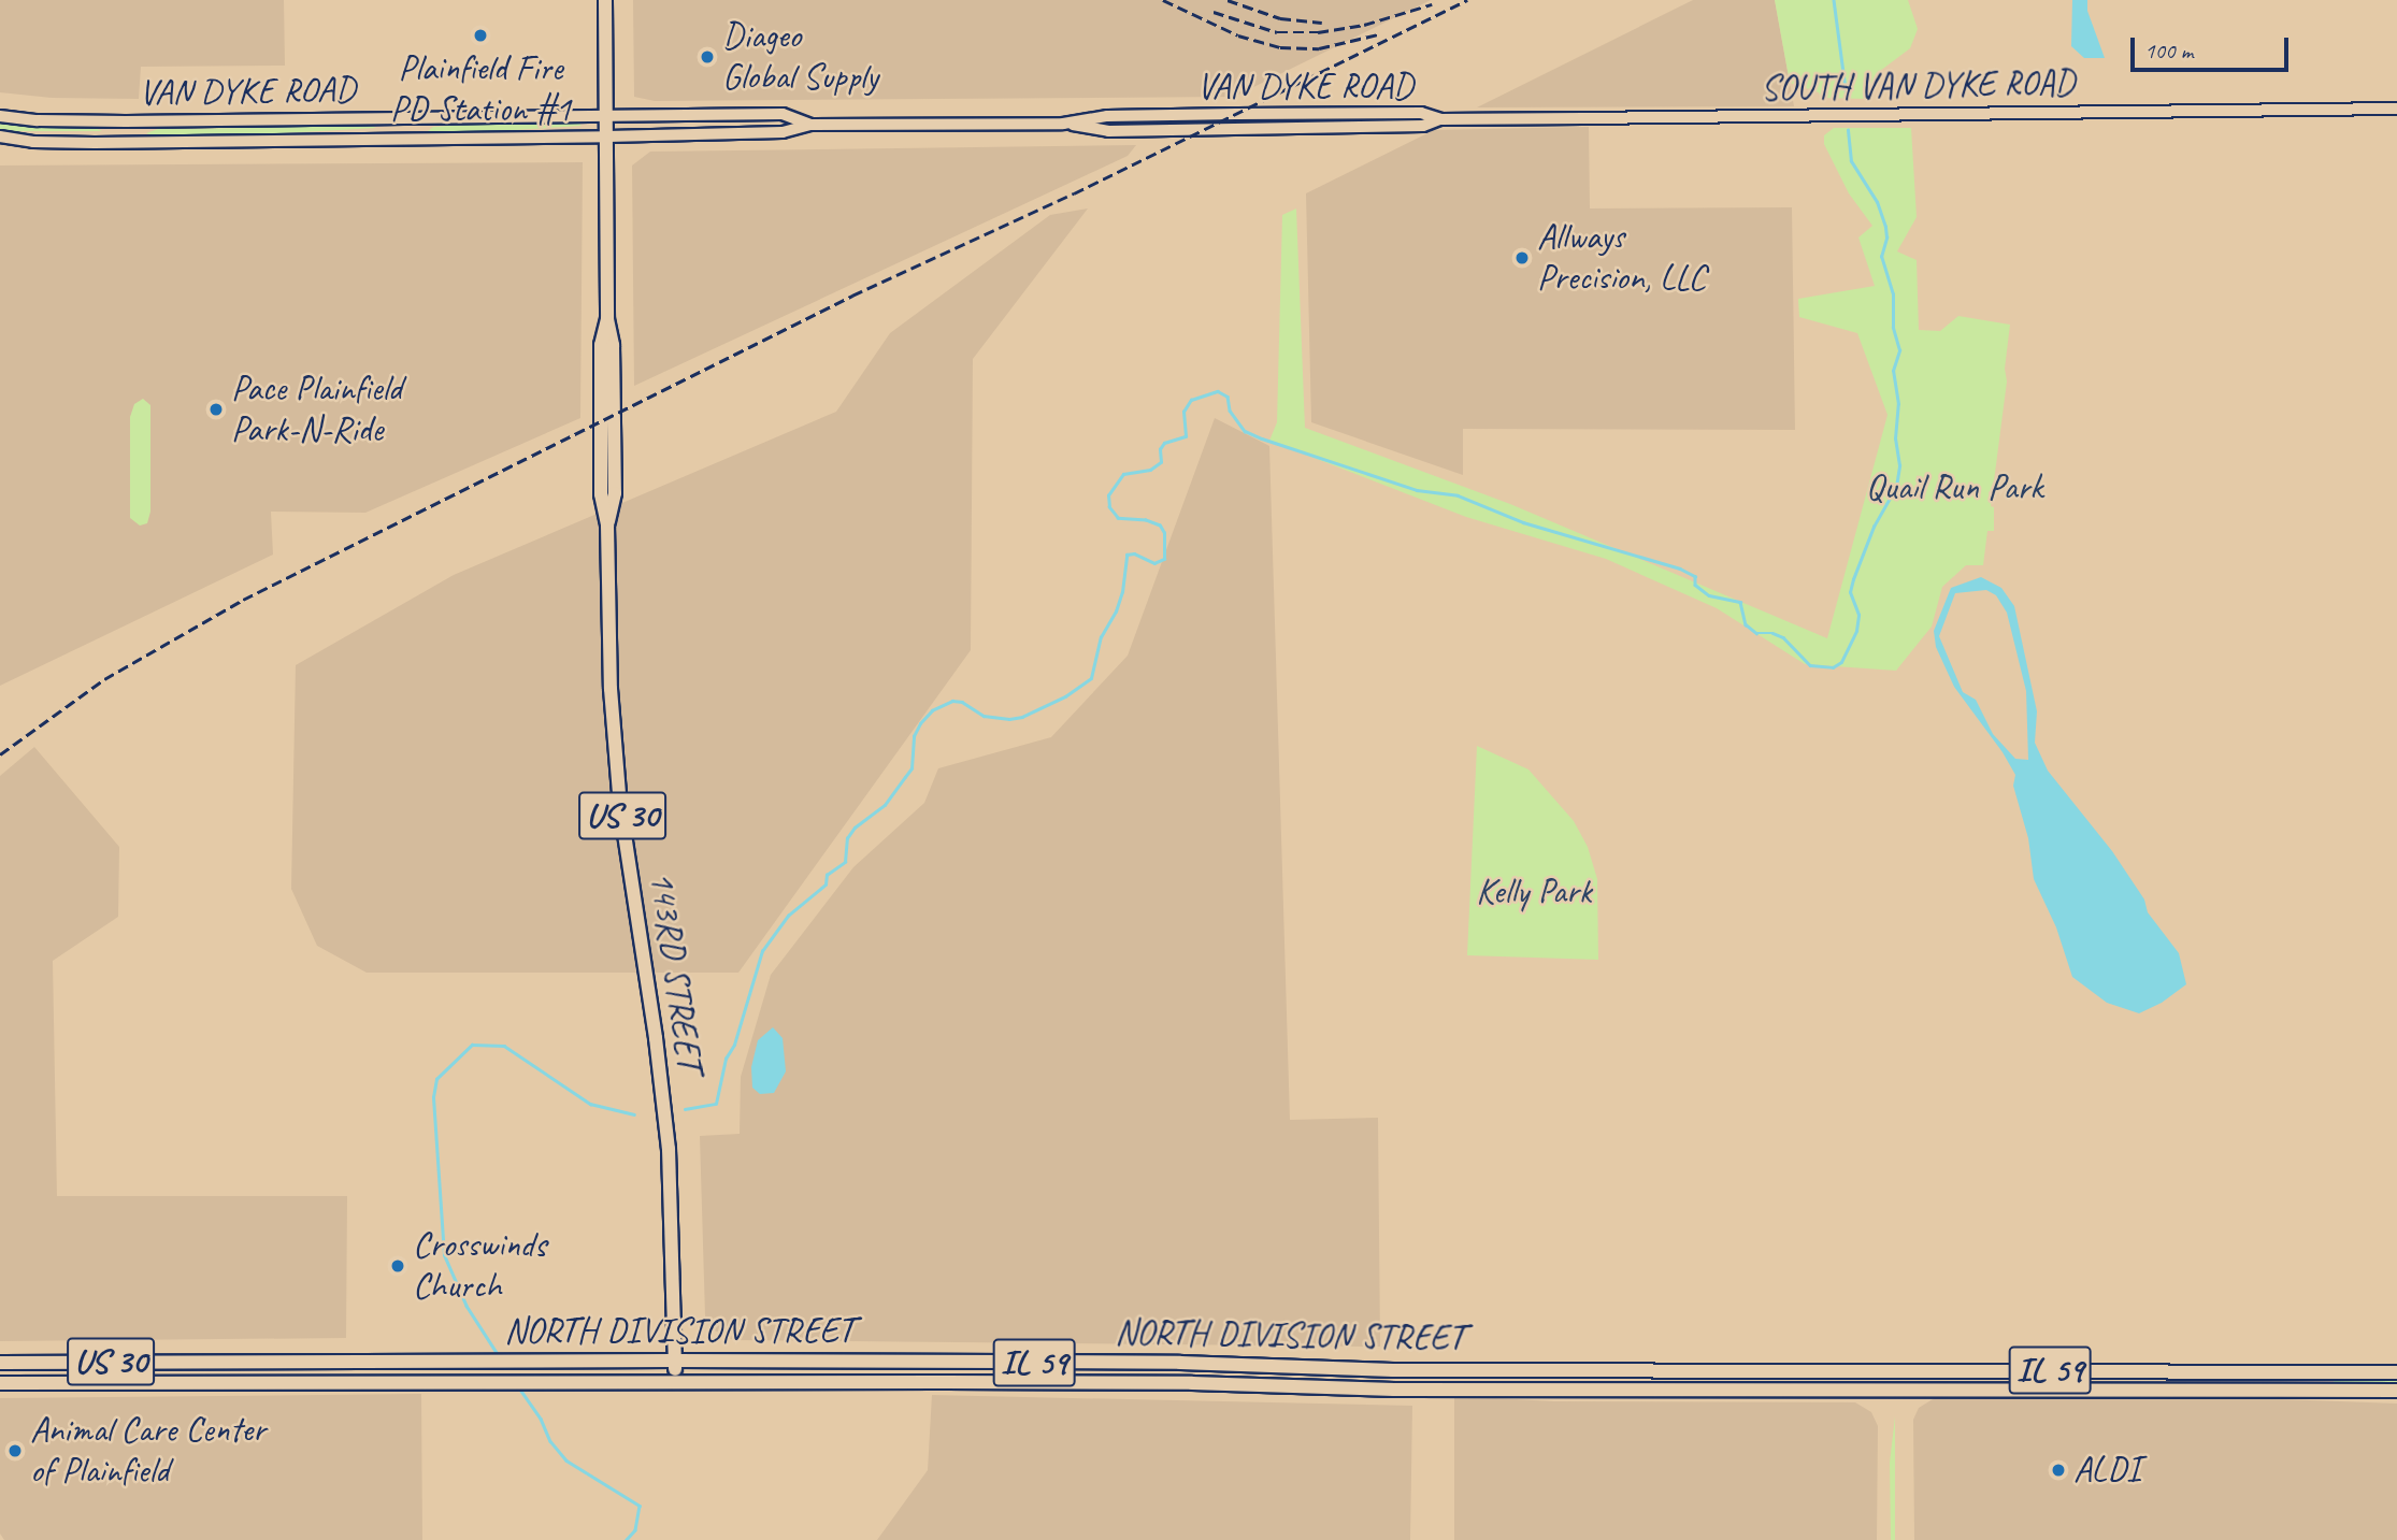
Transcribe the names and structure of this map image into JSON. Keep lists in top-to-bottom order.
{
  "streets": {
    "main road": [
      "US 30",
      "143RD STREET",
      "NORTH DIVISION STREET",
      "IL 59"
    ],
    "street": ["SOUTH VAN DYKE ROAD", "VAN DYKE ROAD"]
  },
  "crossings": [
    ["SOUTH VAN DYKE ROAD", "VAN DYKE ROAD"],
    ["VAN DYKE ROAD", "143RD STREET"],
    ["143RD STREET", "NORTH DIVISION STREET"]
  ],
  "parks": ["Quail Run Park", "Kelly Park"],
  "places": [
    "Plainfield Fire PD Station #1",
    "Diageo Global Supply",
    "Allways Precision, LLC",
    "Pace Plainfield Park-N-Ride",
    "Crosswinds Church",
    "Animal Care Center of Plainfield",
    "ALDI"
  ],
  "scale_bar": "100 m"
}
